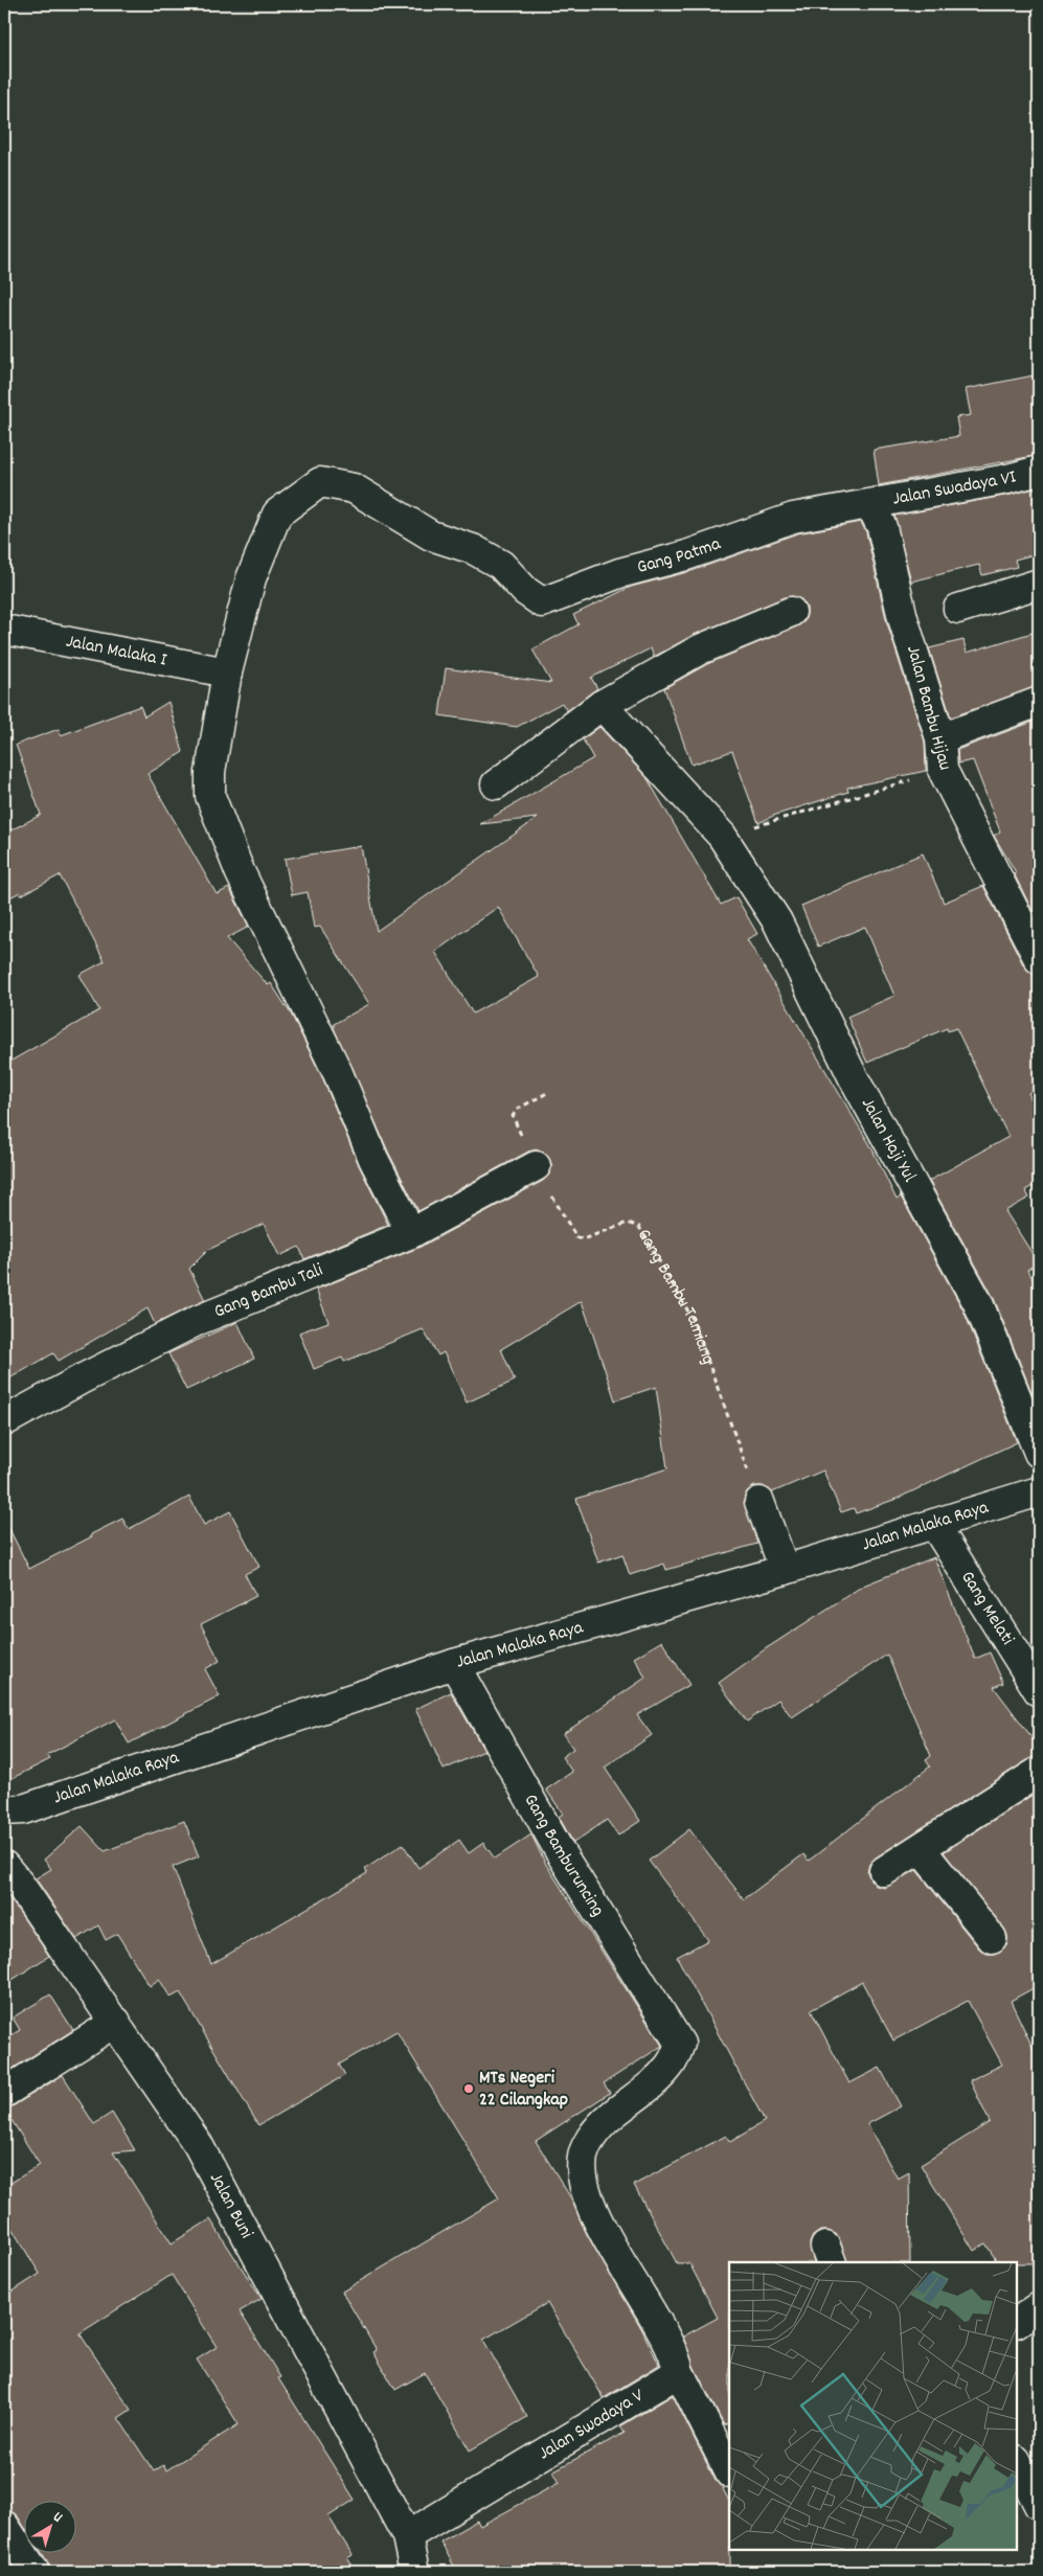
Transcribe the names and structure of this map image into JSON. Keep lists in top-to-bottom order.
{
  "streets": {
    "street": [
      "Jalan Swadaya VI",
      "Gang Patma",
      "Jalan Malaka I",
      "Jalan Bambu Hijau",
      "Jalan Haji Yul",
      "Gang Bambu Tali",
      "Jalan Malaka Raya",
      "Gang Melati",
      "Gang Bamburuncing",
      "Jalan Buni",
      "Jalan Swadaya V"
    ],
    "path": ["Gang Bambu Tamiang"]
  },
  "crossings": [
    ["Jalan Swadaya VI", "Gang Patma"],
    ["Jalan Swadaya VI", "Jalan Bambu Hijau"],
    ["Gang Patma", "Jalan Malaka I"],
    ["Gang Patma", "Jalan Bambu Hijau"],
    ["Gang Bambu Tali", "Gang Bambu Tamiang"],
    ["Jalan Malaka Raya", "Gang Melati"],
    ["Jalan Malaka Raya", "Gang Bamburuncing"],
    ["Gang Bamburuncing", "Jalan Swadaya V"],
    ["Jalan Buni", "Jalan Swadaya V"]
  ],
  "places": ["MTs Negeri 22 Cilangkap"],
  "north": "top right"
}
